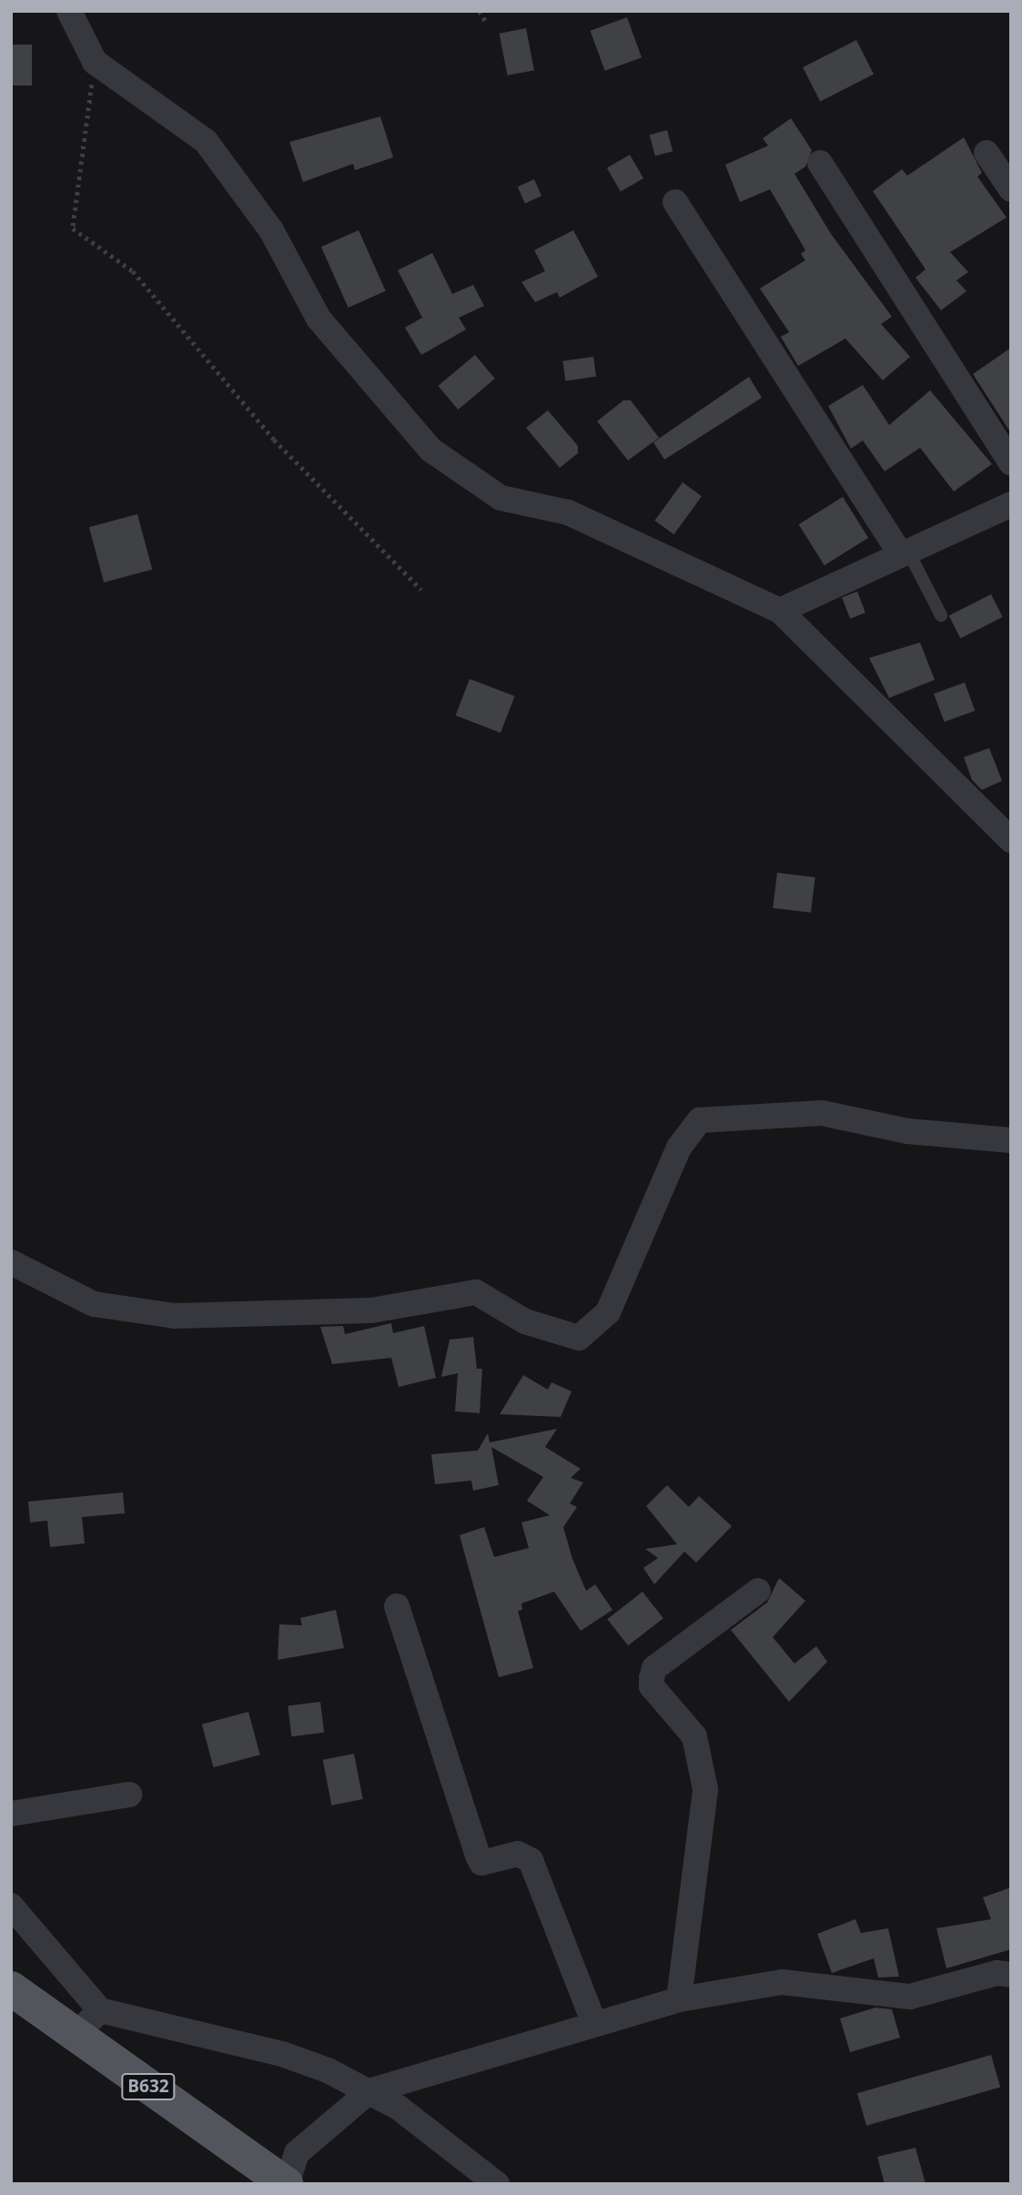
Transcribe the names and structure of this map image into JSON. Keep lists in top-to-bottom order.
{
  "streets": {
    "main road": ["B632"]
  }
}
